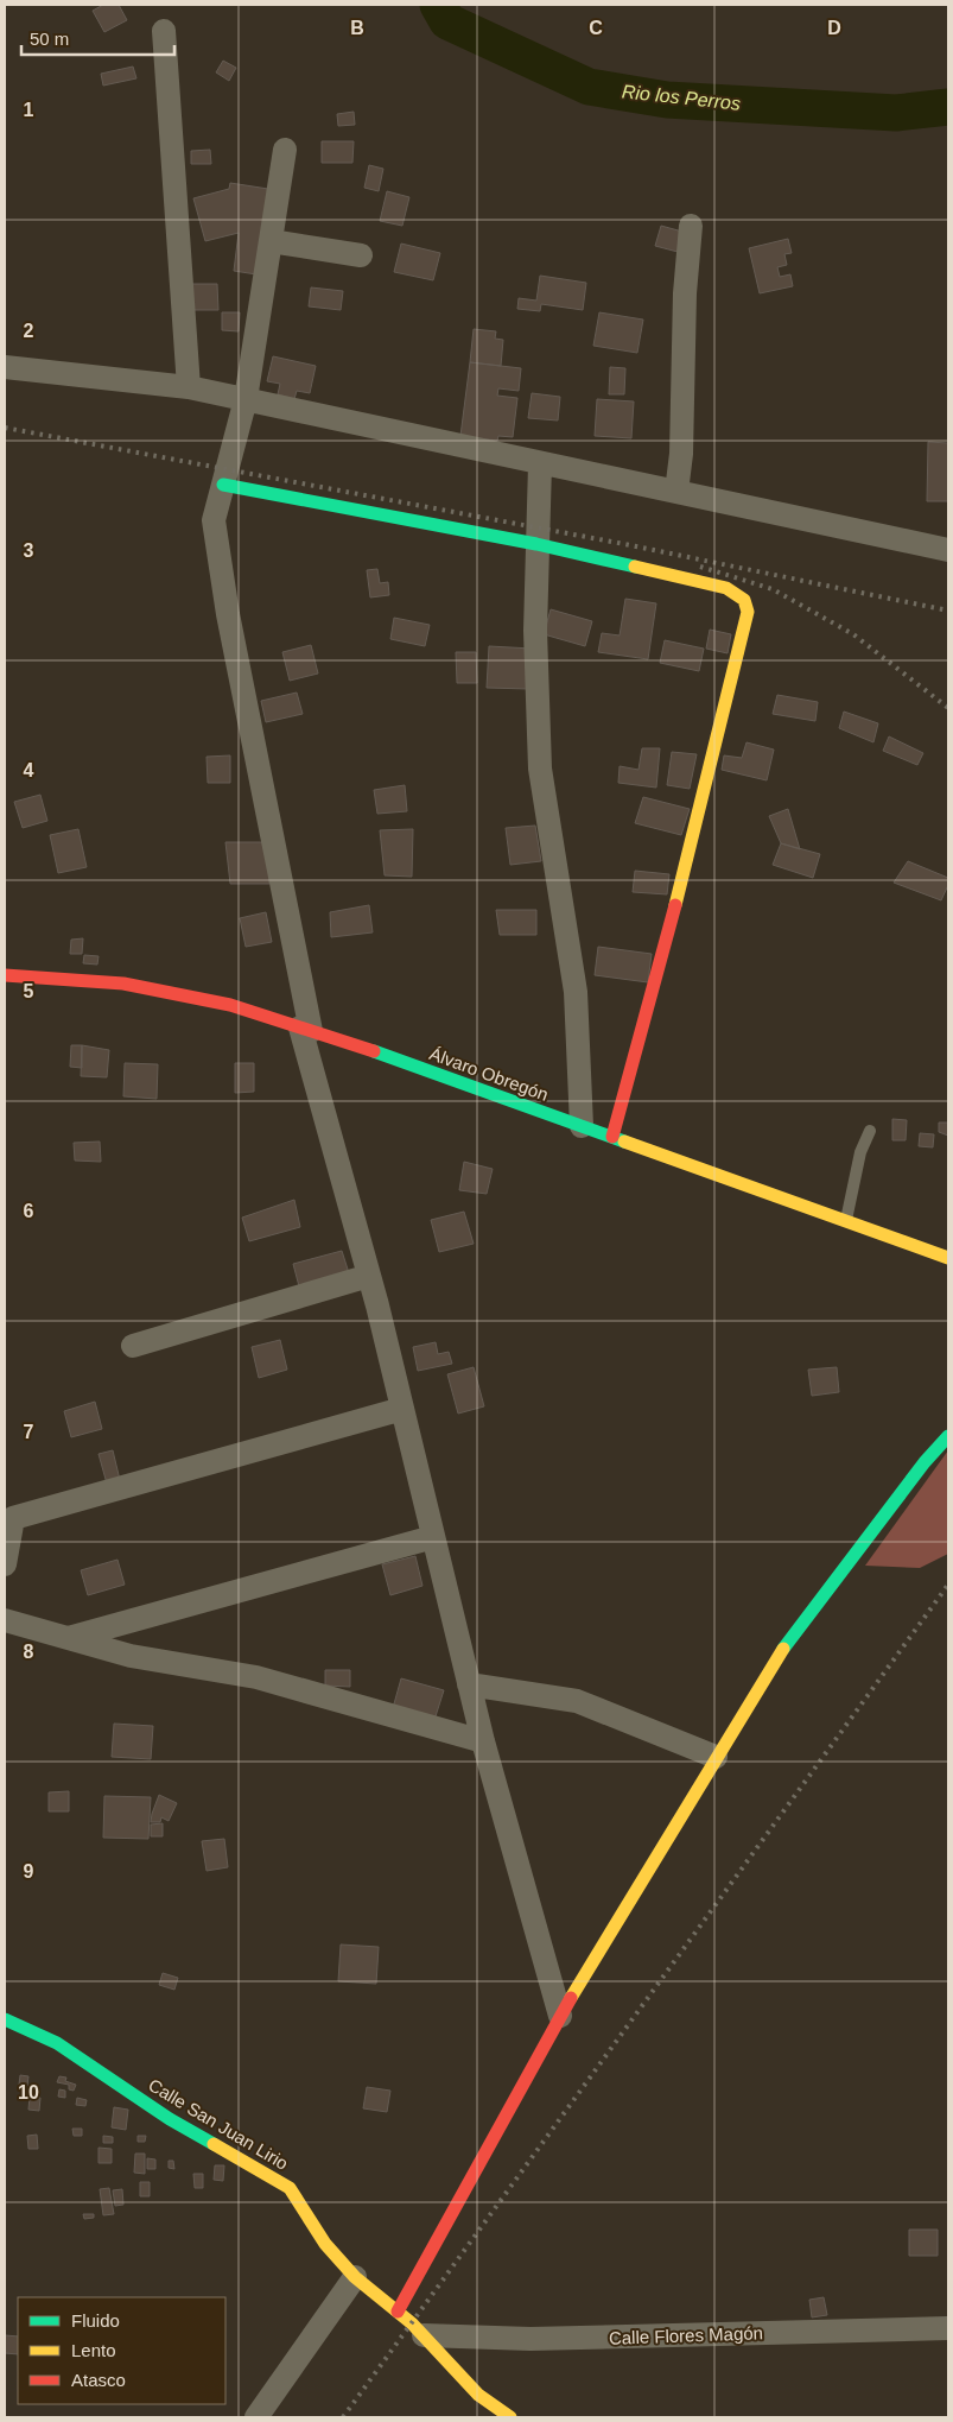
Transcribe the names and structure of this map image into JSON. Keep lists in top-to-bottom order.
{
  "streets": {
    "street": ["Álvaro Obregón", "Calle San Juan Lirio", "Calle Flores Magón"]
  },
  "crossings": [
    ["Calle San Juan Lirio", "Calle Flores Magón"]
  ],
  "water": ["Rio los Perros"],
  "legend": ["Fluido", "Lento", "Atasco"],
  "scale_bar": "50 m",
  "grid": {
    "columns": ["B", "C", "D"],
    "rows": [
      "1",
      "2",
      "3",
      "4",
      "5",
      "6",
      "7",
      "8",
      "9",
      "10"
    ]
  }
}
